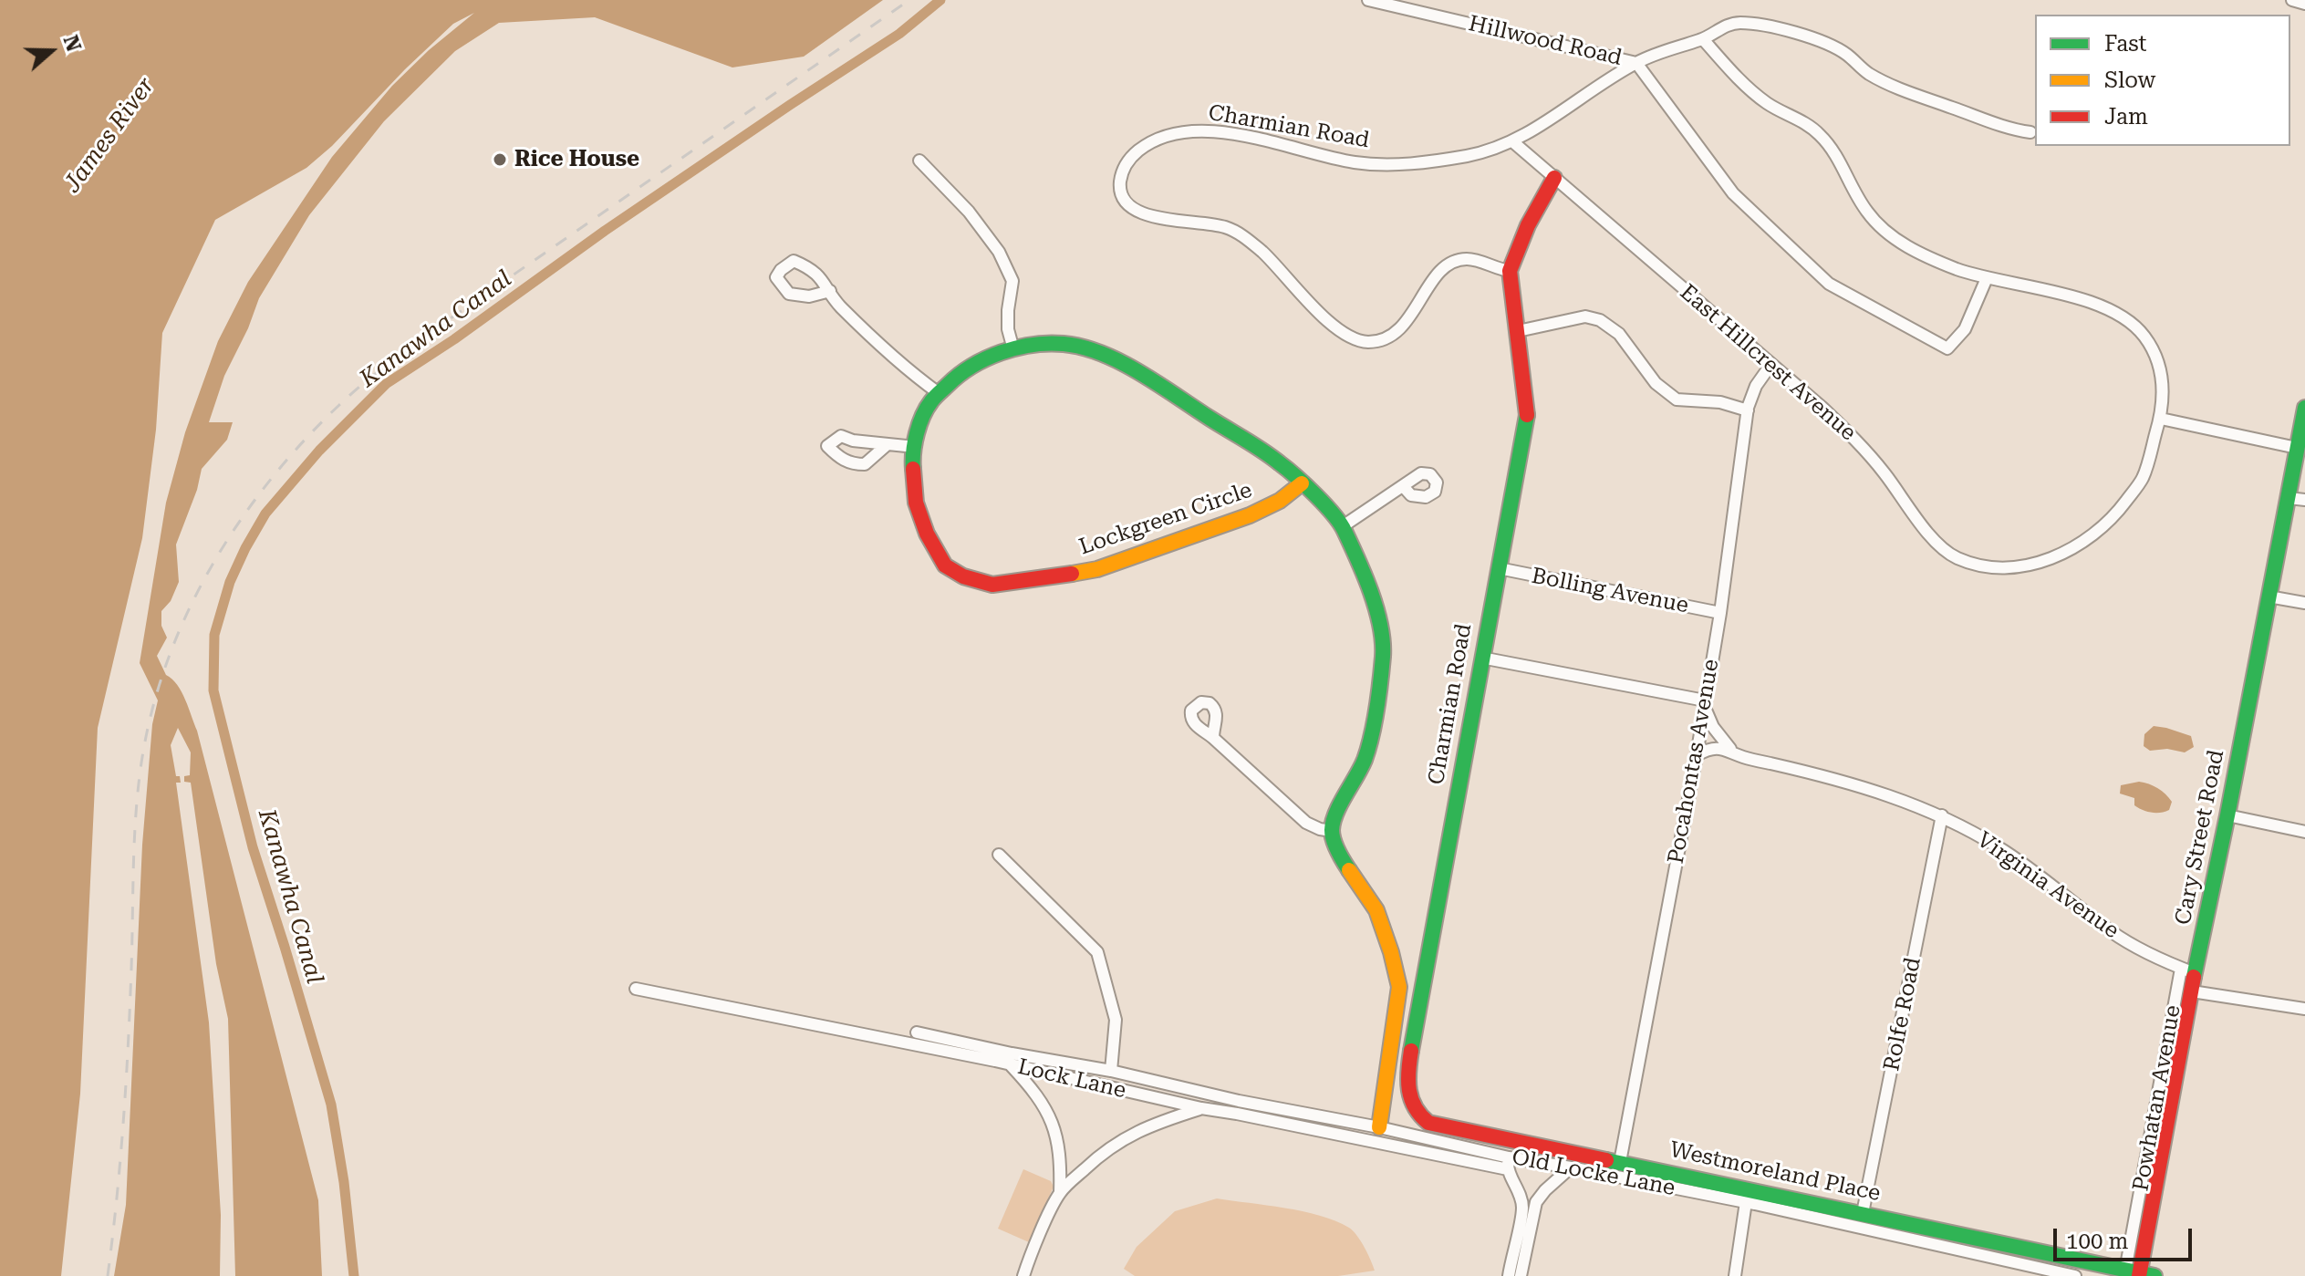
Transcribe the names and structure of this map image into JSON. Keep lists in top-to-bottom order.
{
  "streets": {
    "street": [
      "Hillwood Road",
      "Charmian Road",
      "East Hillcrest Avenue",
      "Lockgreen Circle",
      "Bolling Avenue",
      "Pocahontas Avenue",
      "Cary Street Road",
      "Virginia Avenue",
      "Rolfe Road",
      "Lock Lane",
      "Powhatan Avenue",
      "Westmoreland Place",
      "Old Locke Lane"
    ]
  },
  "crossings": [
    ["Hillwood Road", "Charmian Road"],
    ["Charmian Road", "East Hillcrest Avenue"],
    ["Charmian Road", "Bolling Avenue"],
    ["Charmian Road", "Westmoreland Place"],
    ["East Hillcrest Avenue", "Pocahontas Avenue"],
    ["Bolling Avenue", "Pocahontas Avenue"],
    ["Pocahontas Avenue", "Virginia Avenue"],
    ["Pocahontas Avenue", "Westmoreland Place"],
    ["Cary Street Road", "Virginia Avenue"],
    ["Cary Street Road", "Powhatan Avenue"],
    ["Cary Street Road", "Westmoreland Place"],
    ["Virginia Avenue", "Rolfe Road"],
    ["Virginia Avenue", "Powhatan Avenue"],
    ["Rolfe Road", "Westmoreland Place"],
    ["Lock Lane", "Old Locke Lane"],
    ["Powhatan Avenue", "Westmoreland Place"]
  ],
  "water": ["James River", "Kanawha Canal"],
  "places": ["Rice House"],
  "legend": ["Fast", "Slow", "Jam"],
  "scale_bar": "100 m",
  "north": "right"
}
